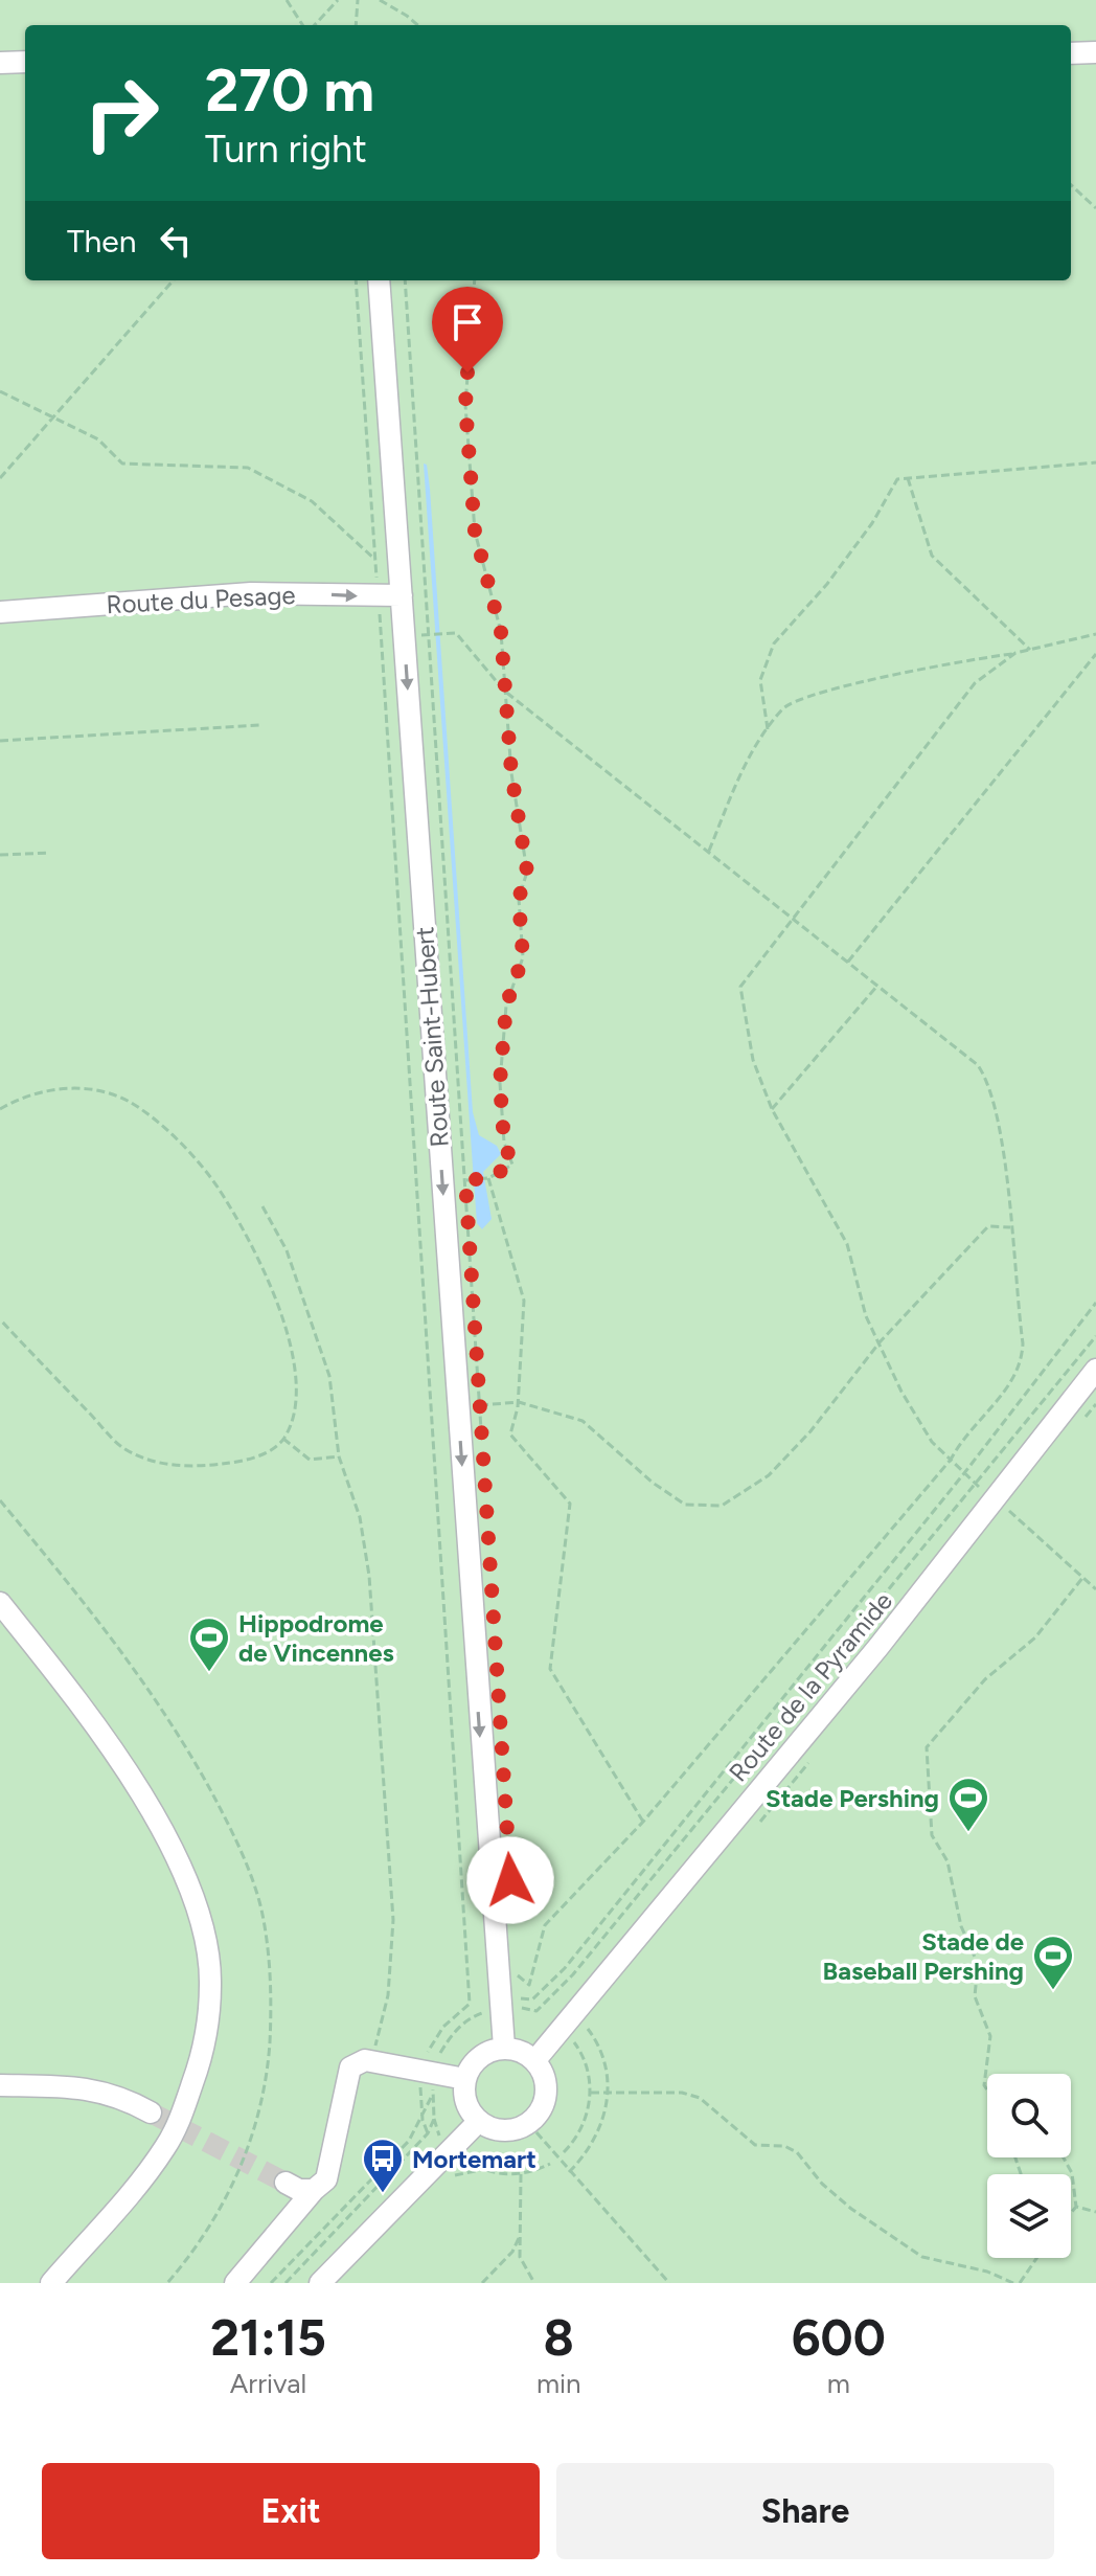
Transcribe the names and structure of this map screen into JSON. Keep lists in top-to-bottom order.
{
  "streets": {
    "street": ["Route du Pesage", "Route Saint-Hubert", "Route de la Pyramide"]
  },
  "crossings": [
    ["Route du Pesage", "Route Saint-Hubert"],
    ["Route Saint-Hubert", "Route de la Pyramide"]
  ],
  "one_way": ["Route du Pesage", "Route Saint-Hubert"],
  "places": {
    "sports": ["Hippodrome de Vincennes", "Stade Pershing", "Stade de Baseball Pershing"],
    "bus stop": ["Mortemart"]
  },
  "page": {
    "turn": ["270 m", "Turn right"],
    "then": "Then",
    "eta": [
      "21:15",
      "Arrival",
      "8",
      "min",
      "600",
      "m"
    ],
    "buttons": ["Exit", "Share"]
  }
}
